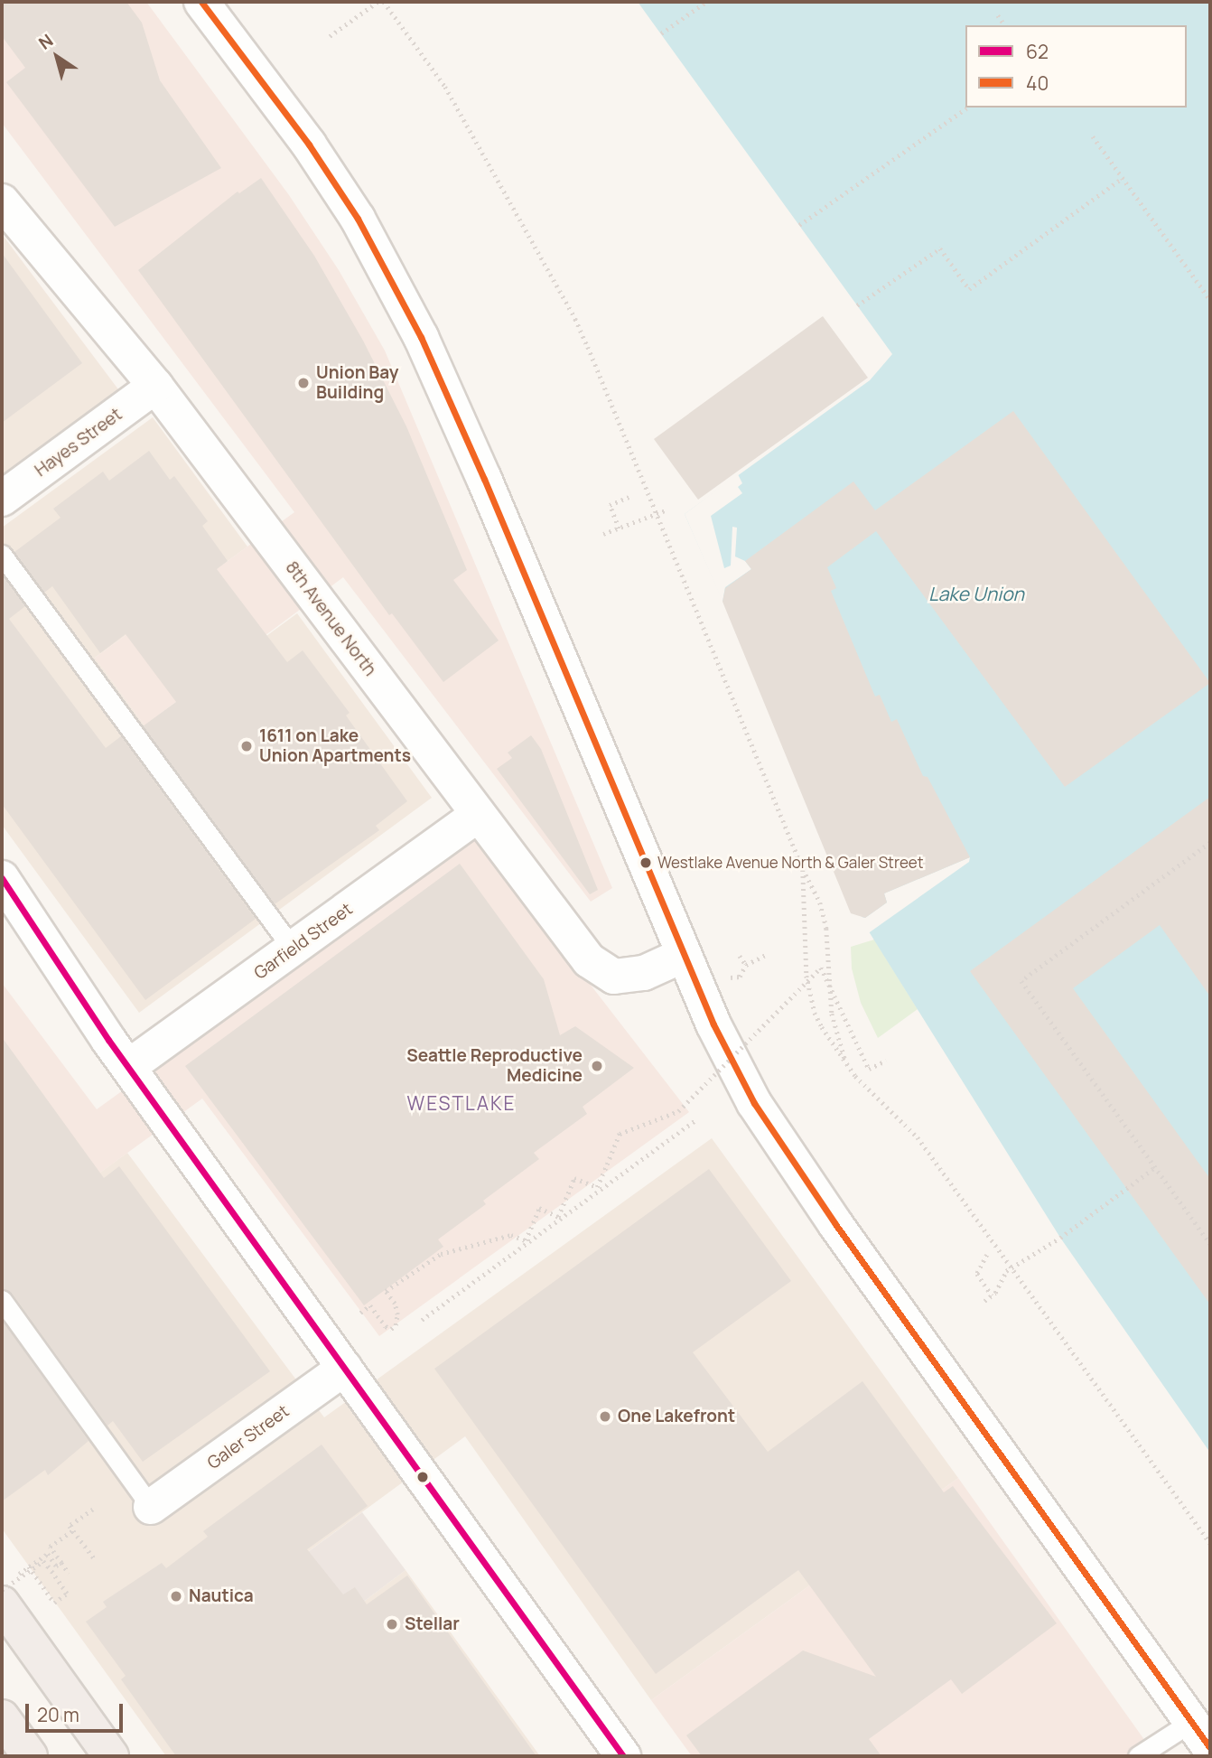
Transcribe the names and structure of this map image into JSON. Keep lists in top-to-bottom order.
{
  "streets": {
    "main road": [
      "Hayes Street",
      "8th Avenue North",
      "Garfield Street",
      "Galer Street"
    ]
  },
  "crossings": [
    ["Hayes Street", "8th Avenue North"],
    ["8th Avenue North", "Garfield Street"]
  ],
  "districts": ["WESTLAKE"],
  "water": ["Lake Union"],
  "places": [
    "Union Bay Building",
    "1611 on Lake Union Apartments",
    "Westlake Avenue North & Galer Street",
    "Seattle Reproductive Medicine",
    "One Lakefront",
    "Nautica",
    "Stellar"
  ],
  "lines": ["transit line 40", "transit line 62"],
  "legend": ["62", "40"],
  "scale_bar": "20 m",
  "north": "top left"
}
